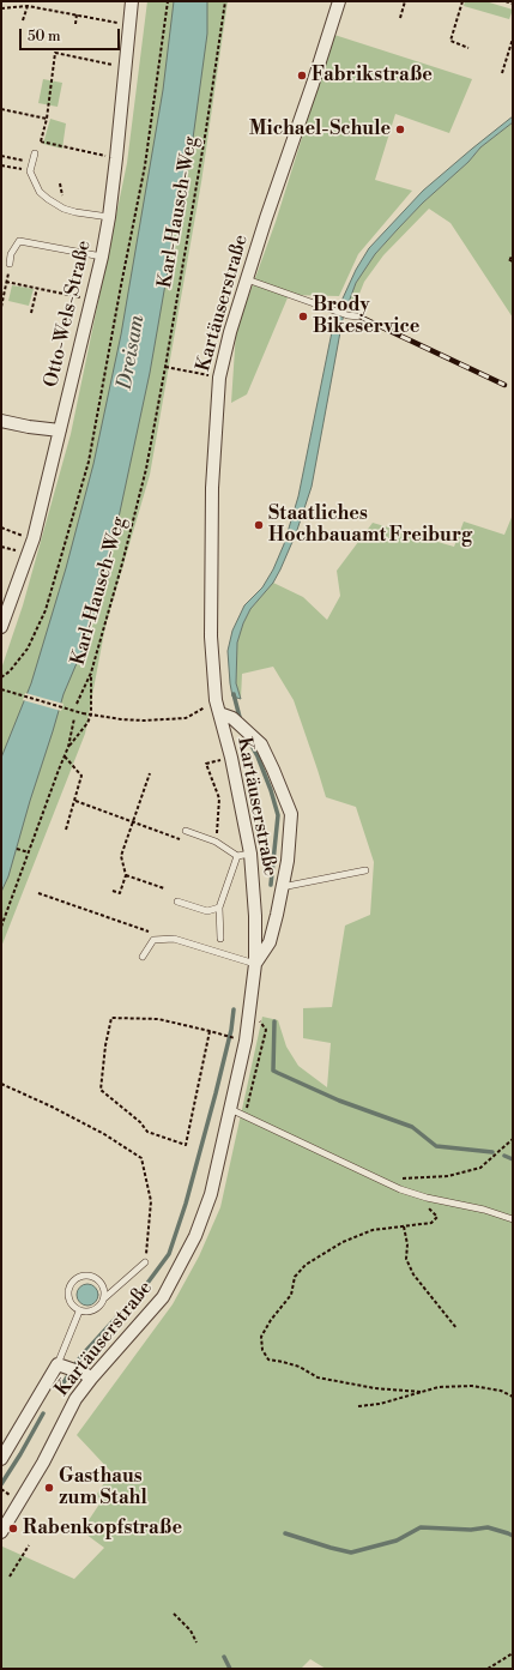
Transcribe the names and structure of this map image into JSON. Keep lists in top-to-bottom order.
{
  "streets": {
    "street": ["Kartäuserstraße", "Otto-Wels-Straße"],
    "path": ["Karl-Hausch-Weg"]
  },
  "water": ["Dreisam"],
  "places": [
    "Fabrikstraße",
    "Michael-Schule",
    "Brody Bikeservice",
    "Staatliches Hochbauamt Freiburg",
    "Gasthaus zum Stahl",
    "Rabenkopfstraße"
  ],
  "scale_bar": "50 m"
}
